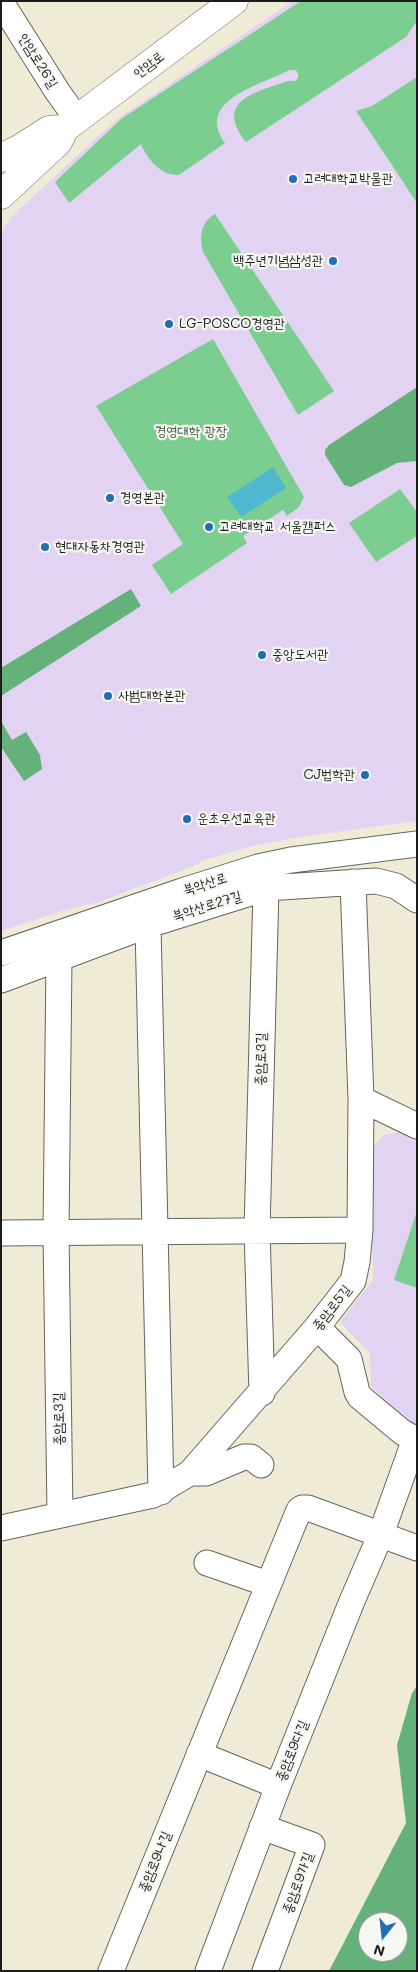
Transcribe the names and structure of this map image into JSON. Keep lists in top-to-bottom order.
{
  "streets": {
    "main road": ["안암로"],
    "street": [
      "안암로26길",
      "북악산로",
      "북악산로27길",
      "종암로3길",
      "종암로5길",
      "종암로9다길",
      "종암로9나길",
      "종암로9가길"
    ]
  },
  "crossings": [
    ["안암로26길", "안암로"],
    ["북악산로27길", "종암로3길"],
    ["북악산로27길", "종암로5길"],
    ["종암로3길", "종암로5길"],
    ["종암로5길", "종암로9다길"],
    ["종암로9다길", "종암로9나길"],
    ["종암로9다길", "종암로9가길"]
  ],
  "parks": ["경영대학 광장"],
  "places": [
    "고려대학교박물관",
    "백주년기념삼성관",
    "LG-POSCO경영관",
    "경영본관",
    "고려대학교 서울캠퍼스",
    "현대자동차경영관",
    "중앙도서관",
    "사범대학본관",
    "CJ법학관",
    "운초우선교육관"
  ],
  "north": "bottom"
}
